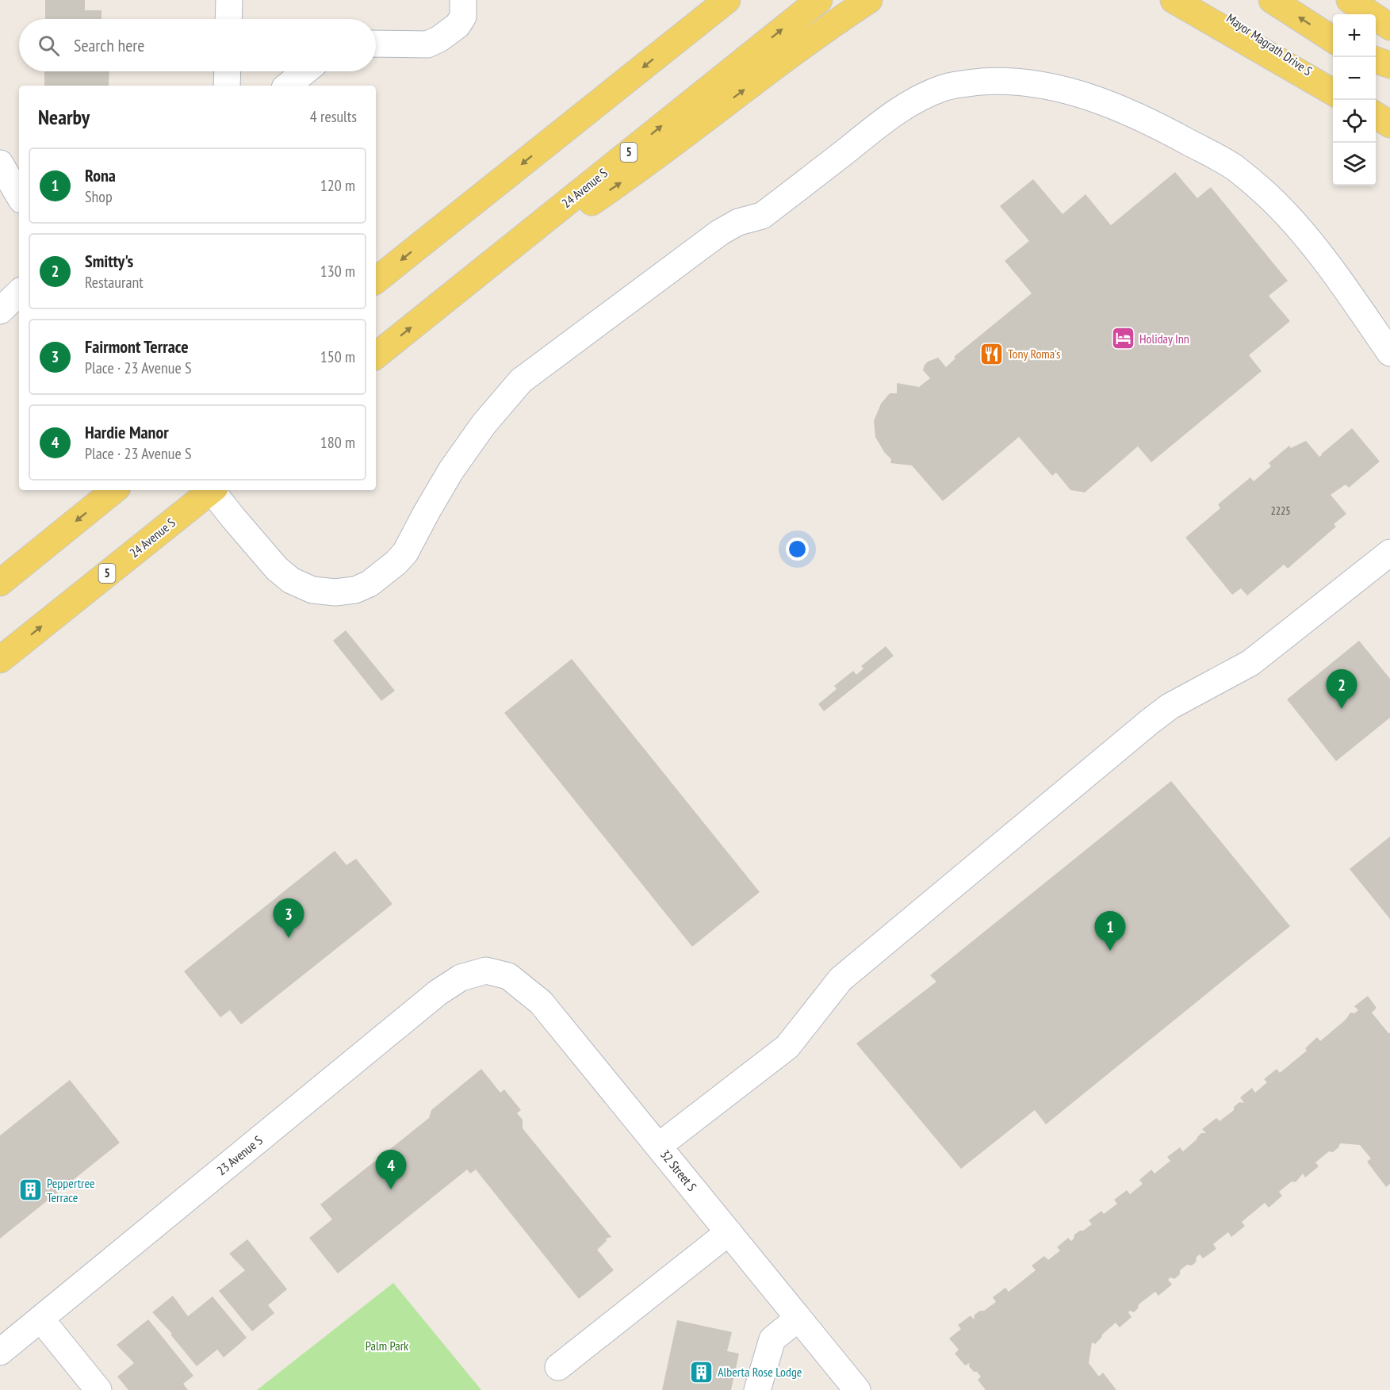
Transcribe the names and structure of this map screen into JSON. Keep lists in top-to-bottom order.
{
  "streets": {
    "main road": ["Mayor Magrath Drive S", "5", "24 Avenue S"],
    "street": ["23 Avenue S", "32 Street S"]
  },
  "crossings": [
    ["23 Avenue S", "32 Street S"]
  ],
  "parks": ["Palm Park"],
  "places": {
    "hotel": ["Holiday Inn"],
    "restaurant": ["Tony Roma's"],
    "building": ["Peppertree Terrace", "Alberta Rose Lodge"]
  },
  "house_numbers": ["2225"],
  "page": {
    "map_buttons": ["+", "−"],
    "search": "Search here",
    "heading": ["Nearby", "4 results"],
    "list": [
      {
        "mark": "1",
        "name": "Rona",
        "note": "Shop",
        "value": "120 m"
      },
      {
        "mark": "2",
        "name": "Smitty's",
        "note": "Restaurant",
        "value": "130 m"
      },
      {
        "mark": "3",
        "name": "Fairmont Terrace",
        "note": "Place · 23 Avenue S",
        "value": "150 m"
      },
      {
        "mark": "4",
        "name": "Hardie Manor",
        "note": "Place · 23 Avenue S",
        "value": "180 m"
      }
    ],
    "pins": [
      "2",
      "3",
      "1",
      "4"
    ]
  }
}
